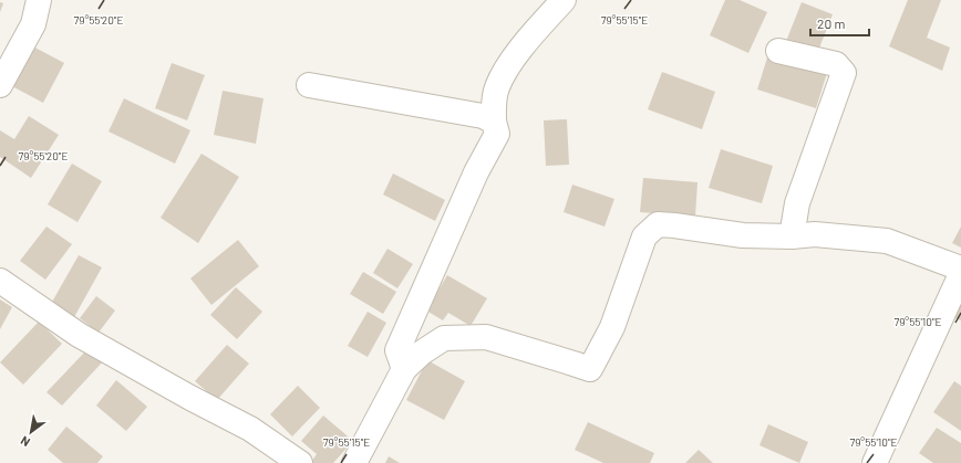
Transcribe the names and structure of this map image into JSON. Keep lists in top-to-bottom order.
{
  "scale_bar": "20 m",
  "north": "bottom left",
  "coordinates": ["79°55'20\"E", "79°55'15\"E", "79°55'10\"E"]
}
